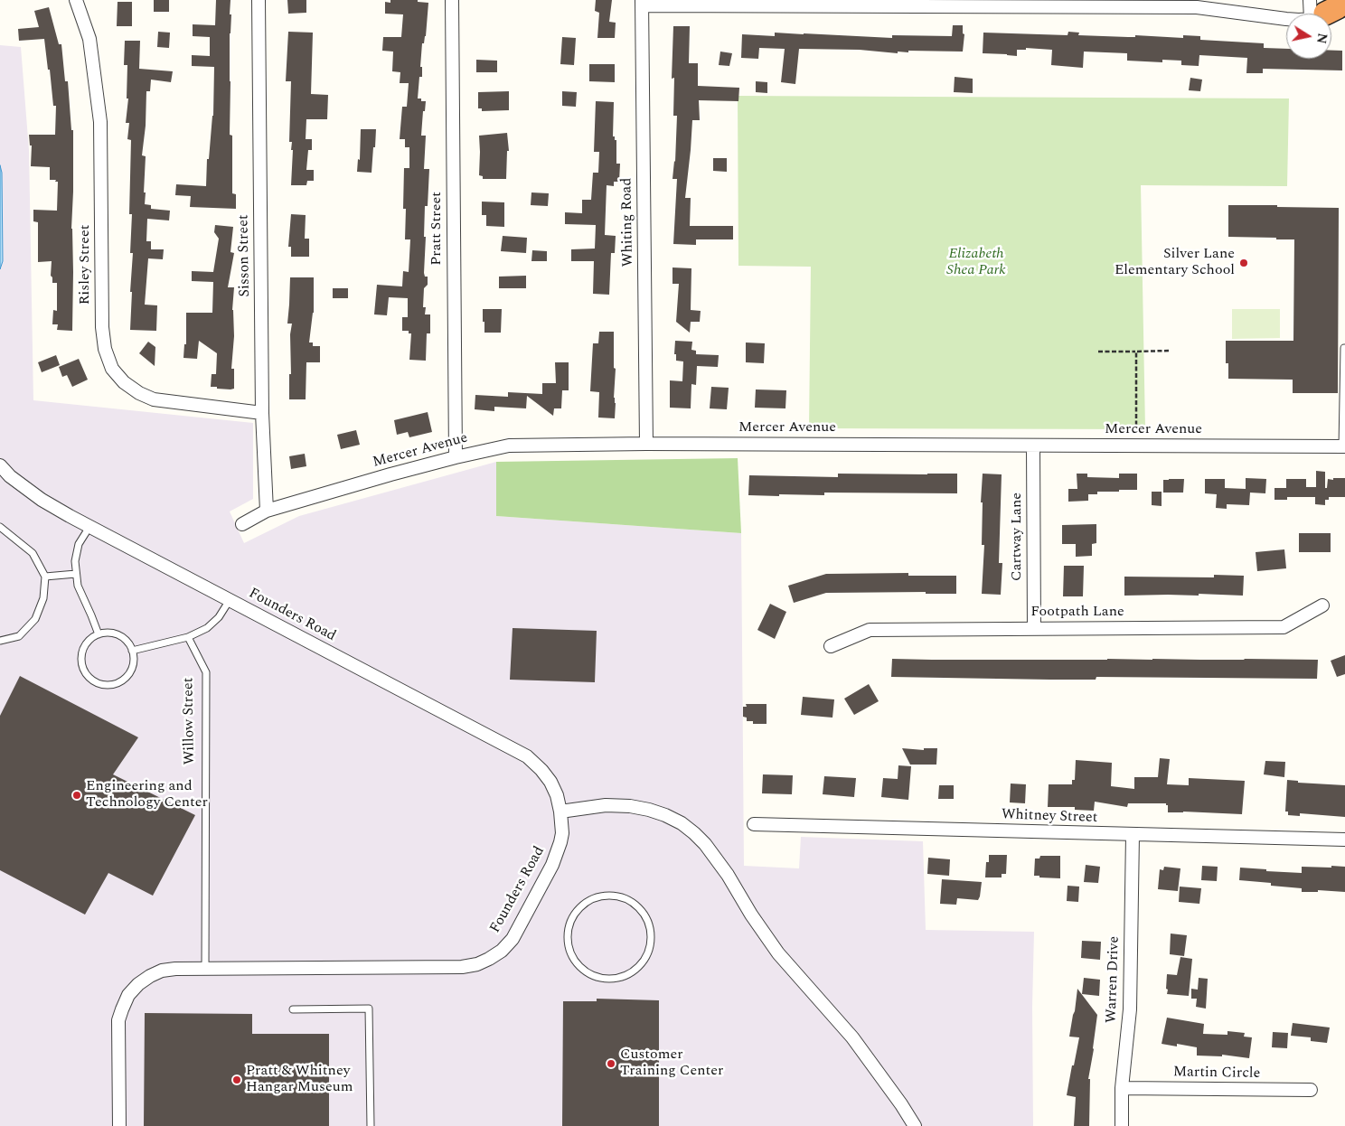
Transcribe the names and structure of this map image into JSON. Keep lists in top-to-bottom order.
{
  "streets": {
    "street": [
      "Whiting Road",
      "Pratt Street",
      "Sisson Street",
      "Risley Street",
      "Mercer Avenue",
      "Cartway Lane",
      "Footpath Lane",
      "Founders Road",
      "Whitney Street",
      "Warren Drive",
      "Martin Circle"
    ],
    "lane": ["Willow Street"]
  },
  "crossings": [
    ["Whiting Road", "Mercer Avenue"],
    ["Pratt Street", "Mercer Avenue"],
    ["Sisson Street", "Risley Street"],
    ["Sisson Street", "Mercer Avenue"],
    ["Mercer Avenue", "Cartway Lane"],
    ["Cartway Lane", "Footpath Lane"],
    ["Founders Road", "Willow Street"],
    ["Whitney Street", "Warren Drive"],
    ["Warren Drive", "Martin Circle"]
  ],
  "parks": ["Elizabeth Shea Park"],
  "places": [
    "Silver Lane Elementary School",
    "Engineering and Technology Center",
    "Customer Training Center",
    "Pratt & Whitney Hangar Museum"
  ],
  "north": "right"
}
